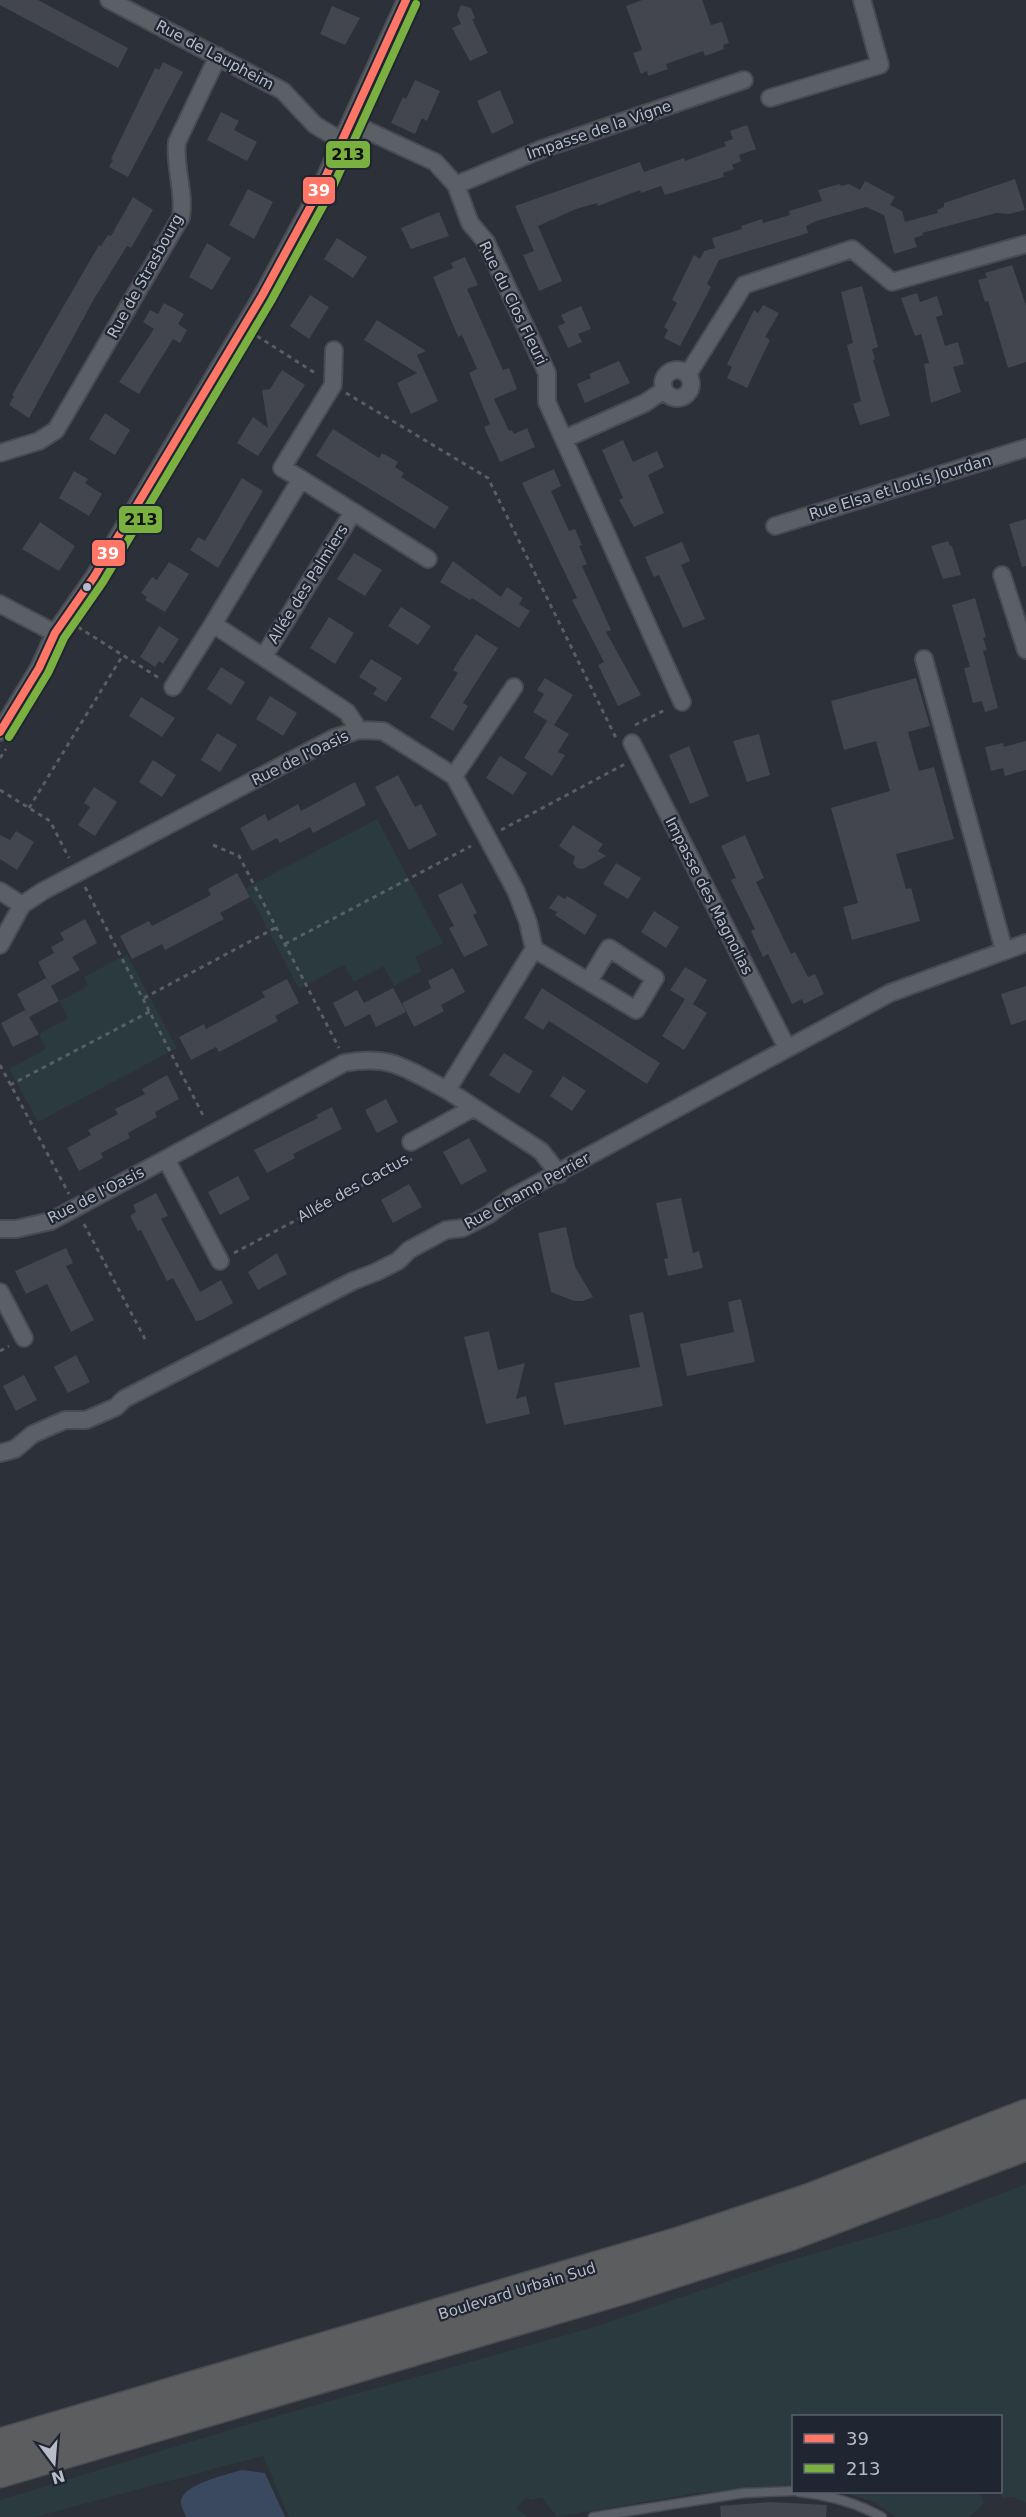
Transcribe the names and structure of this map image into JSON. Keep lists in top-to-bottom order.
{
  "streets": {
    "highway": ["Boulevard Urbain Sud"],
    "street": [
      "Rue de Laupheim",
      "Impasse de la Vigne",
      "Rue de Strasbourg",
      "Rue du Clos Fleuri",
      "Rue Elsa et Louis Jourdan",
      "Allée des Palmiers",
      "Rue de l'Oasis",
      "Impasse des Magnolias",
      "Allée des Cactus",
      "Rue Champ Perrier"
    ]
  },
  "crossings": [
    ["Rue de Laupheim", "Rue de Strasbourg"],
    ["Impasse de la Vigne", "Rue du Clos Fleuri"],
    ["Allée des Palmiers", "Rue de l'Oasis"],
    ["Rue de l'Oasis", "Allée des Cactus"],
    ["Rue de l'Oasis", "Rue Champ Perrier"],
    ["Impasse des Magnolias", "Rue Champ Perrier"]
  ],
  "lines": ["transit line 39", "transit line 213"],
  "legend": ["39", "213"],
  "north": "bottom"
}
